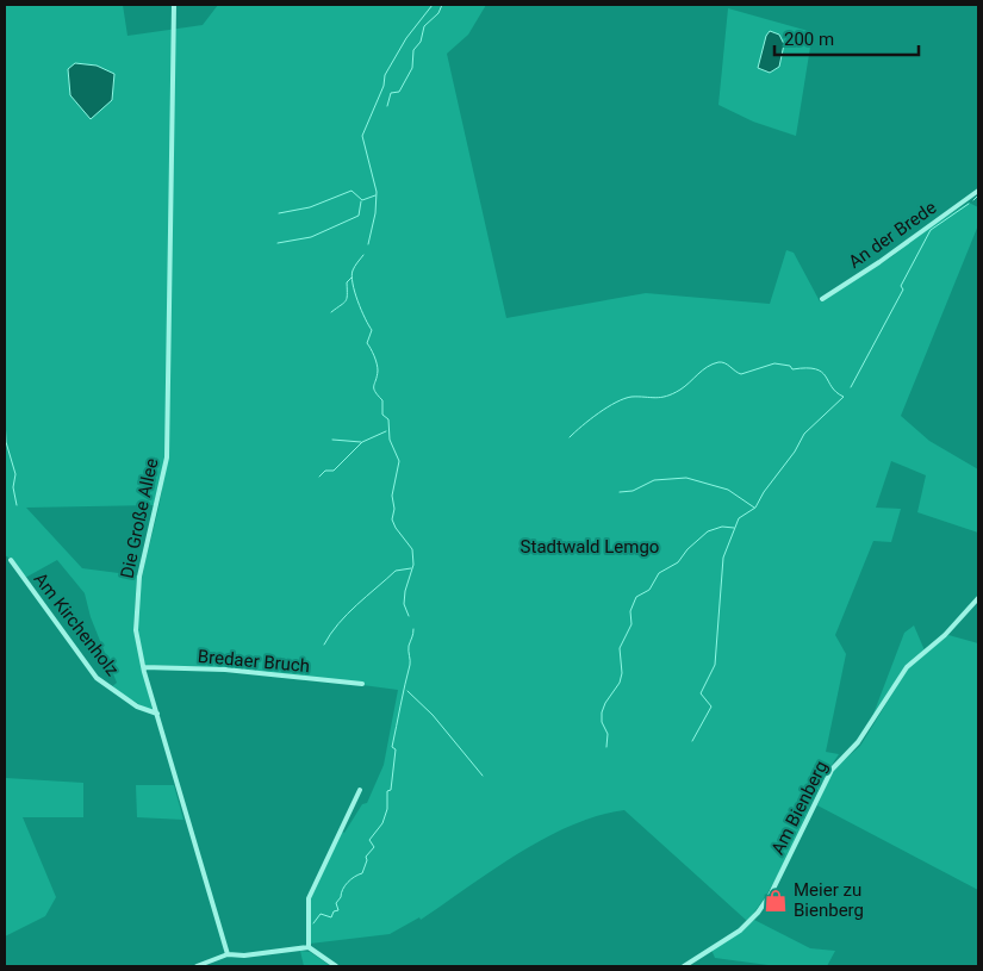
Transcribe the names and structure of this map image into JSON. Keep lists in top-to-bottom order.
{
  "streets": {
    "street": [
      "An der Brede",
      "Die Große Allee",
      "Am Kirchenholz",
      "Bredaer Bruch",
      "Am Bienberg"
    ]
  },
  "crossings": [
    ["Die Große Allee", "Am Kirchenholz"],
    ["Die Große Allee", "Bredaer Bruch"]
  ],
  "parks": ["Stadtwald Lemgo"],
  "places": {
    "shop": ["Meier zu Bienberg"]
  },
  "scale_bar": "200 m"
}
